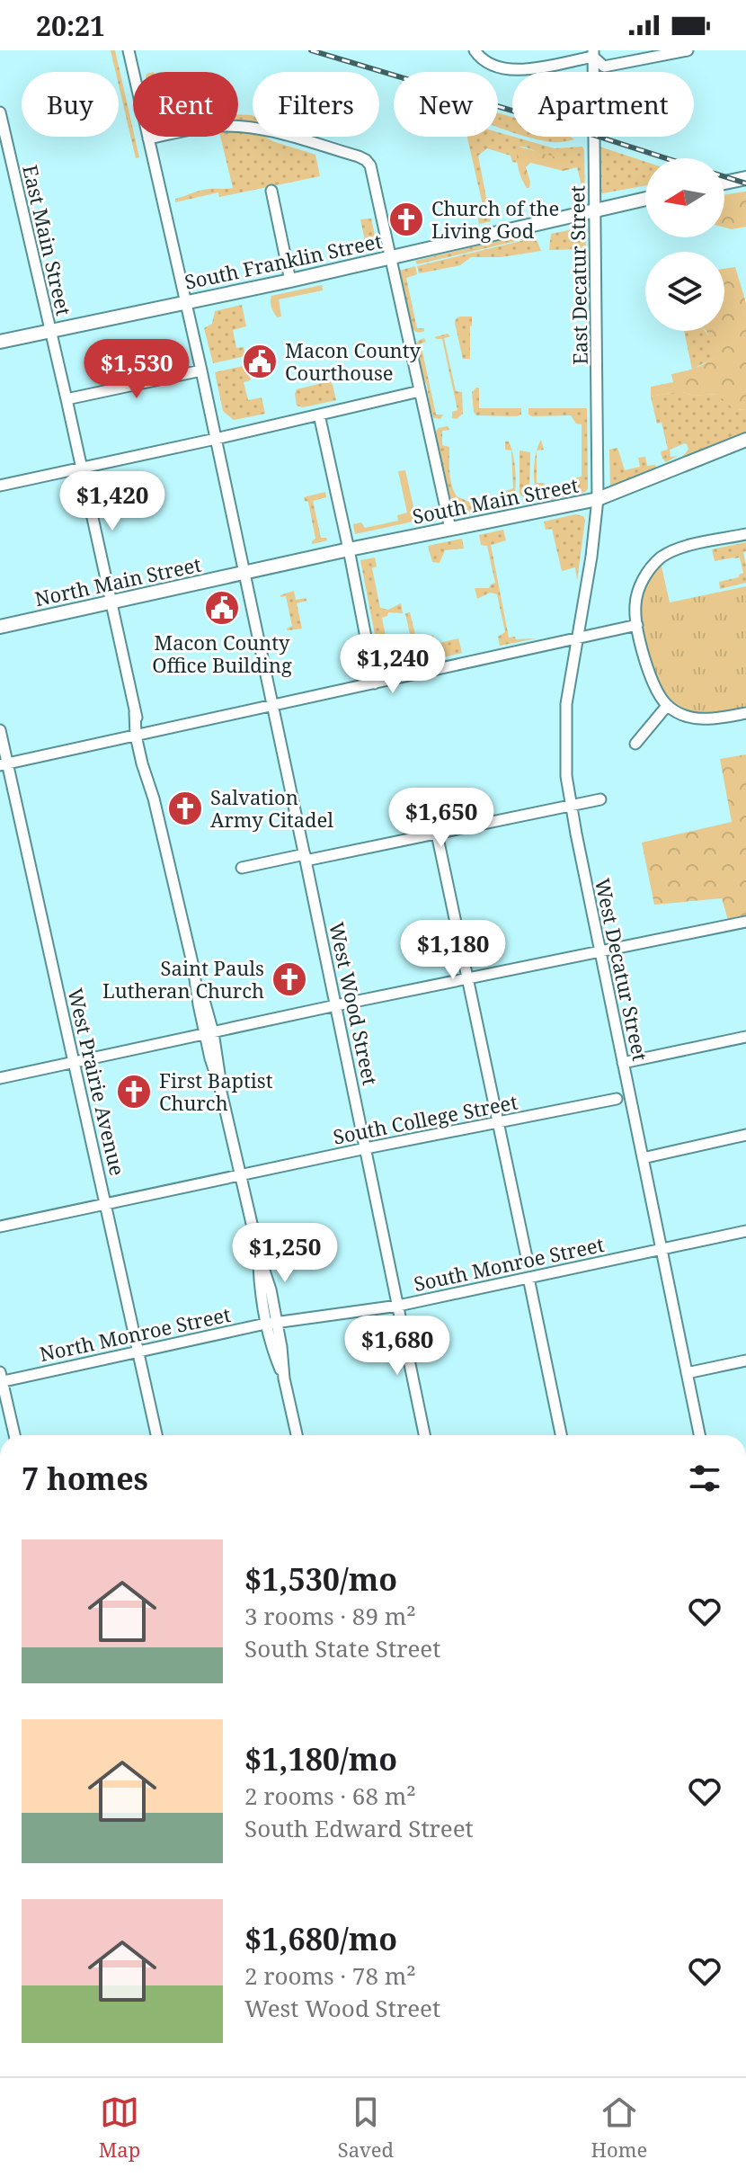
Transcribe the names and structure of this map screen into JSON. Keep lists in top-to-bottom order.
{
  "streets": {
    "main road": ["South Franklin Street", "South Main Street", "North Main Street"],
    "street": [
      "East Main Street",
      "East Decatur Street",
      "West Decatur Street",
      "West Wood Street",
      "West Prairie Avenue",
      "South College Street",
      "South Monroe Street",
      "North Monroe Street"
    ]
  },
  "crossings": [
    ["East Main Street", "South Franklin Street"],
    ["East Main Street", "North Main Street"],
    ["East Main Street", "South College Street"],
    ["East Main Street", "South Monroe Street"],
    ["East Main Street", "North Monroe Street"],
    ["South Franklin Street", "East Decatur Street"],
    ["South Franklin Street", "West Wood Street"],
    ["East Decatur Street", "South Main Street"],
    ["East Decatur Street", "West Decatur Street"],
    ["South Main Street", "North Main Street"],
    ["South Main Street", "West Decatur Street"],
    ["South Main Street", "West Wood Street"],
    ["North Main Street", "West Wood Street"],
    ["West Decatur Street", "South Monroe Street"],
    ["West Wood Street", "South College Street"],
    ["West Wood Street", "South Monroe Street"],
    ["West Prairie Avenue", "South College Street"],
    ["West Prairie Avenue", "North Monroe Street"],
    ["South Monroe Street", "North Monroe Street"]
  ],
  "places": {
    "church": [
      "Church of the Living God",
      "Salvation Army Citadel",
      "Saint Pauls Lutheran Church",
      "First Baptist Church"
    ],
    "public building": ["Macon County Courthouse", "Macon County Office Building"]
  },
  "north": "left",
  "page": {
    "status": "20:21",
    "chip": [
      "Buy",
      "Rent",
      "Filters",
      "New",
      "Apartment"
    ],
    "price": [
      "$1,530",
      "$1,420",
      "$1,240",
      "$1,650",
      "$1,180",
      "$1,250",
      "$1,680"
    ],
    "heading": "7 homes",
    "list": [
      {
        "name": "$1,530/mo",
        "note": "3 rooms · 89 m² · South State Street"
      },
      {
        "name": "$1,180/mo",
        "note": "2 rooms · 68 m² · South Edward Street"
      },
      {
        "name": "$1,680/mo",
        "note": "2 rooms · 78 m² · West Wood Street"
      }
    ],
    "tabs": ["Map", "Saved", "Home"]
  }
}
